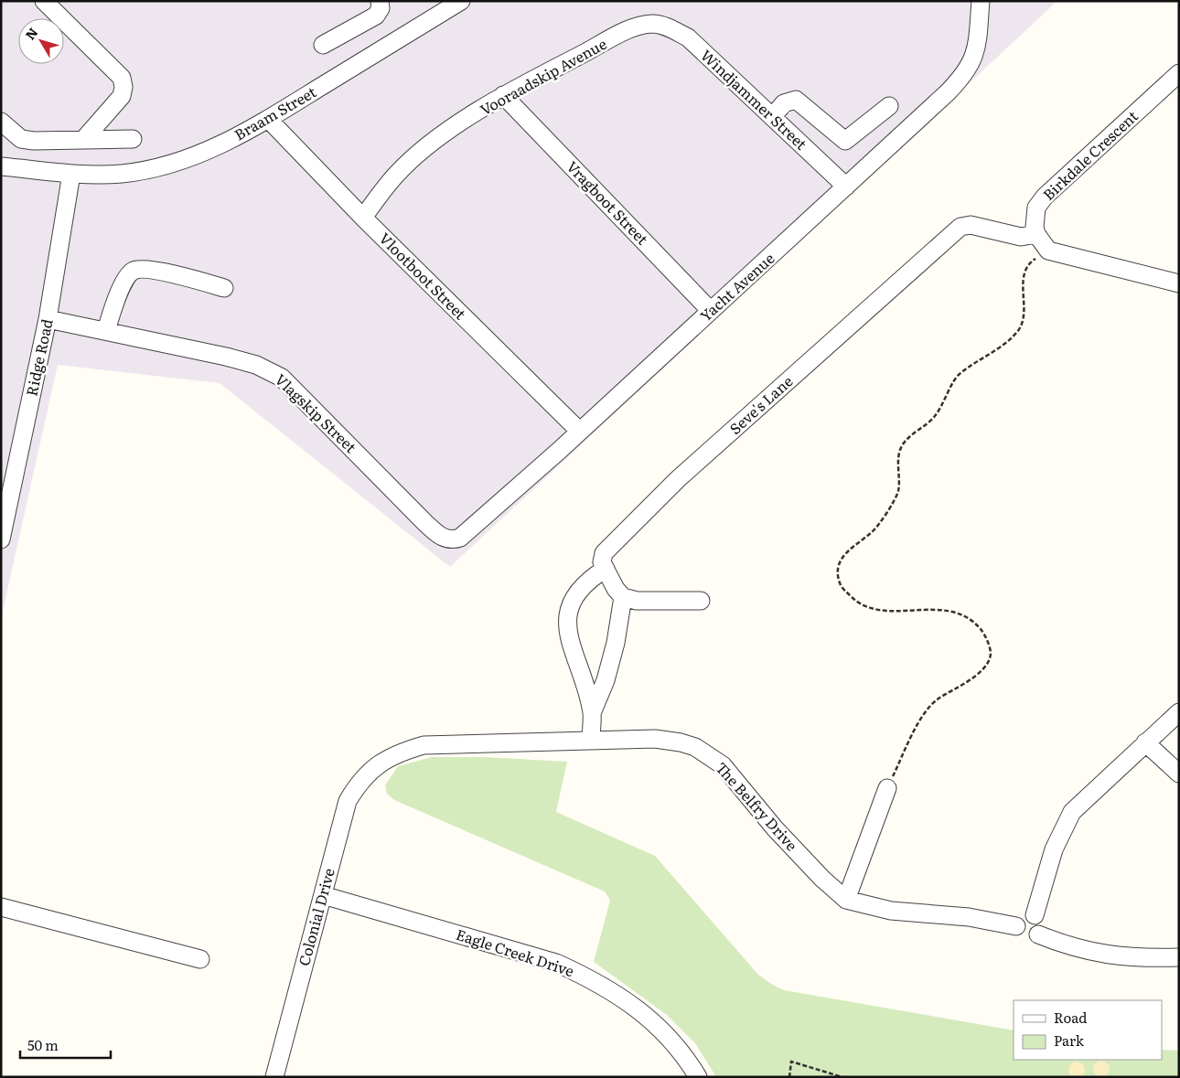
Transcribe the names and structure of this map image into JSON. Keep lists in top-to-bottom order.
{
  "streets": {
    "street": [
      "Vooraadskip Avenue",
      "Windjammer Street",
      "Braam Street",
      "Birkdale Crescent",
      "Vragboot Street",
      "Vlootboot Street",
      "Yacht Avenue",
      "Ridge Road",
      "Seve's Lane",
      "Vlagskip Street",
      "The Belfry Drive",
      "Colonial Drive",
      "Eagle Creek Drive"
    ]
  },
  "crossings": [
    ["Vooraadskip Avenue", "Windjammer Street"],
    ["Vooraadskip Avenue", "Vragboot Street"],
    ["Vooraadskip Avenue", "Vlootboot Street"],
    ["Windjammer Street", "Yacht Avenue"],
    ["Braam Street", "Vlootboot Street"],
    ["Braam Street", "Ridge Road"],
    ["Birkdale Crescent", "Seve's Lane"],
    ["Vragboot Street", "Yacht Avenue"],
    ["Vlootboot Street", "Yacht Avenue"],
    ["Yacht Avenue", "Vlagskip Street"],
    ["Ridge Road", "Vlagskip Street"],
    ["The Belfry Drive", "Colonial Drive"],
    ["Colonial Drive", "Eagle Creek Drive"]
  ],
  "legend": ["Road", "Park"],
  "scale_bar": "50 m",
  "north": "top left"
}
